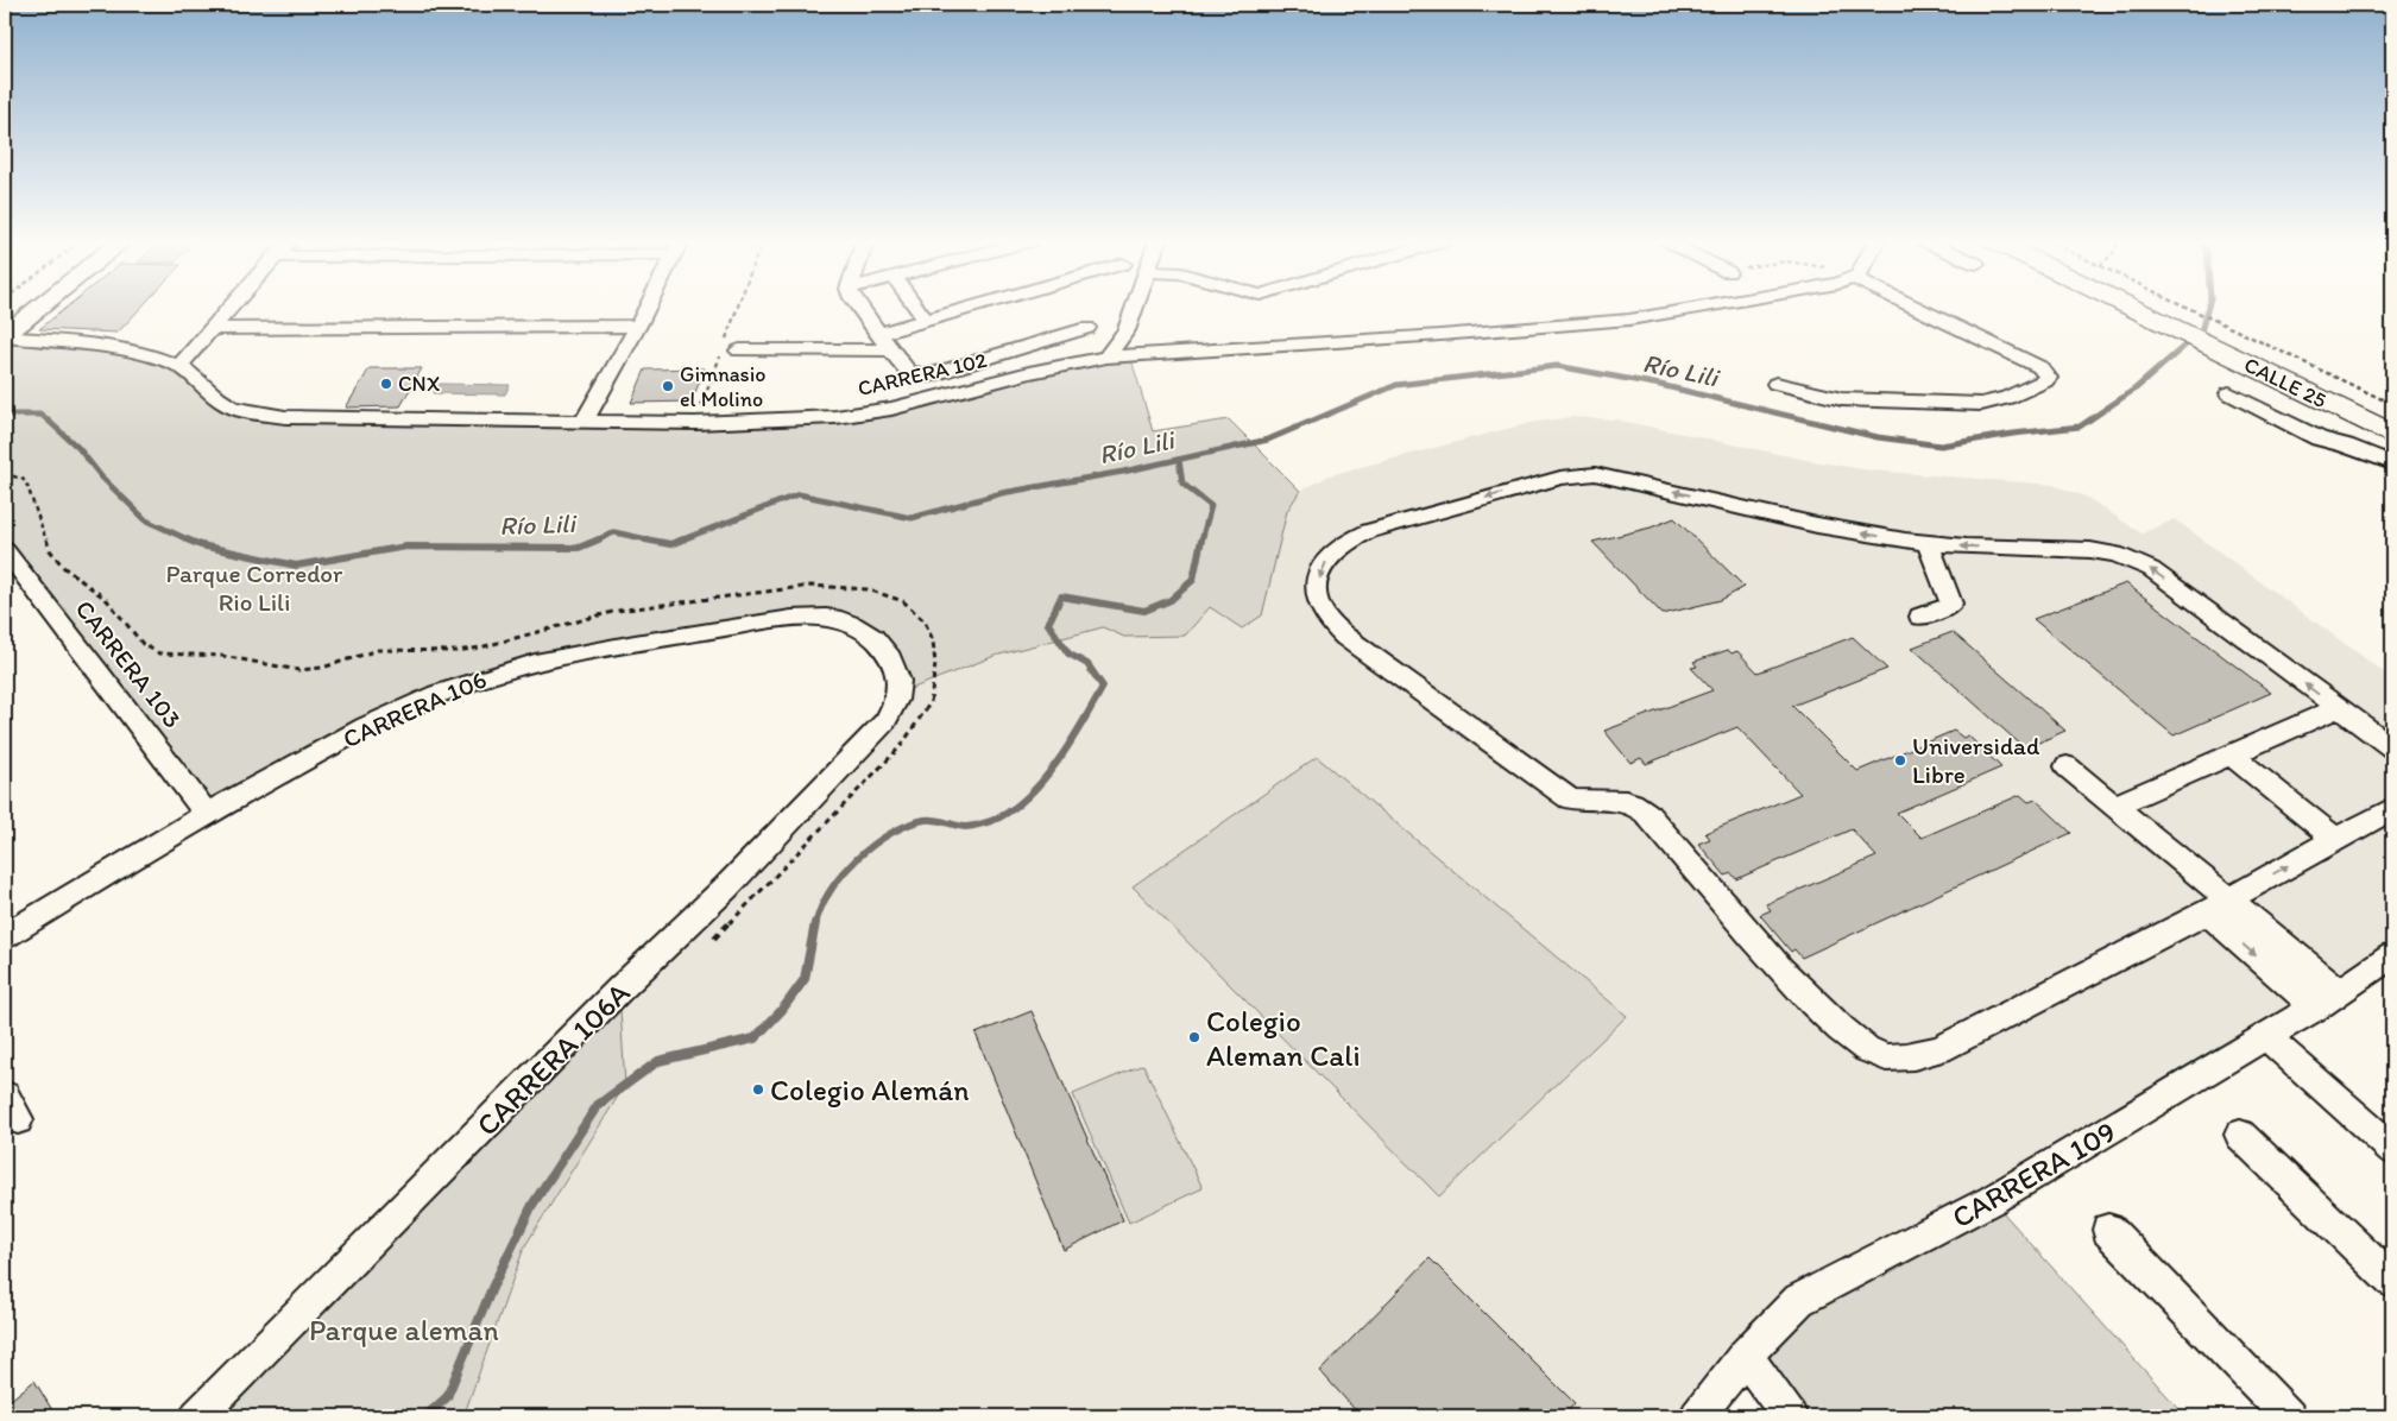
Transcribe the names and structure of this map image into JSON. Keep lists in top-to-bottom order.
{
  "streets": {
    "highway": ["CALLE 25"],
    "street": [
      "CARRERA 102",
      "CARRERA 103",
      "CARRERA 106",
      "CARRERA 106A",
      "CARRERA 109"
    ]
  },
  "crossings": [
    ["CARRERA 103", "CARRERA 106"],
    ["CARRERA 106", "CARRERA 106A"]
  ],
  "water": ["Río Lili"],
  "parks": ["Parque Corredor Rio Lili", "Parque aleman"],
  "places": [
    "CNX",
    "Gimnasio el Molino",
    "Universidad Libre",
    "Colegio Aleman Cali",
    "Colegio Alemán"
  ]
}
